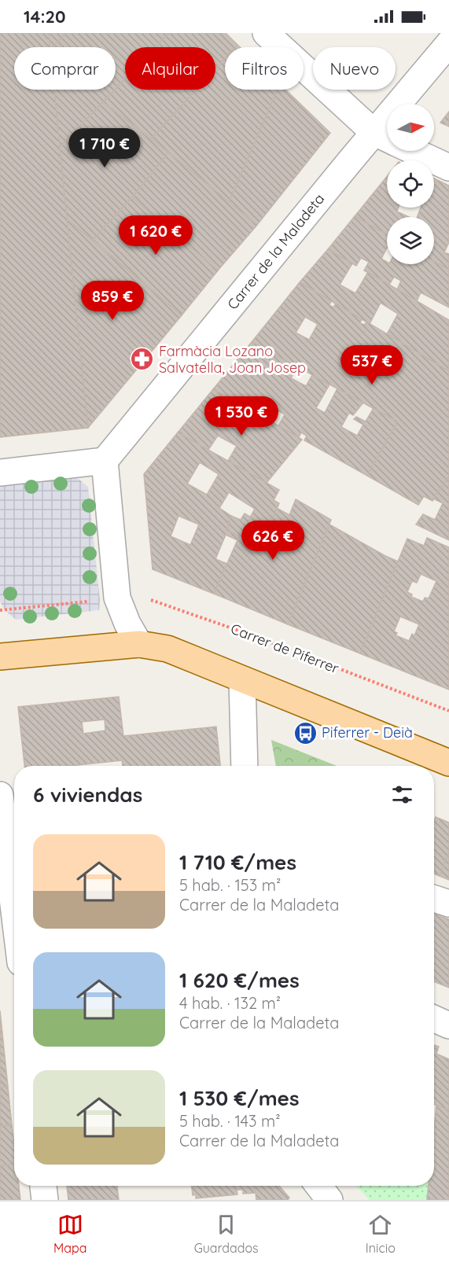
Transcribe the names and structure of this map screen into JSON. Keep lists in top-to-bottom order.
{
  "streets": {
    "street": ["Carrer de la Maladeta"],
    "path": ["Carrer de Piferrer"]
  },
  "places": {
    "pharmacy": ["Farmàcia Lozano Salvatella, Joan Josep"],
    "bus stop": ["Piferrer - Deià"]
  },
  "north": "right",
  "page": {
    "status": "14:20",
    "chip": [
      "Comprar",
      "Alquilar",
      "Filtros",
      "Nuevo"
    ],
    "price": [
      "1 710 €",
      "1 620 €",
      "859 €",
      "537 €",
      "1 530 €",
      "626 €"
    ],
    "heading": "6 viviendas",
    "list": [
      {
        "name": "1 710 €/mes",
        "note": "5 hab. · 153 m² · Carrer de la Maladeta"
      },
      {
        "name": "1 620 €/mes",
        "note": "4 hab. · 132 m² · Carrer de la Maladeta"
      },
      {
        "name": "1 530 €/mes",
        "note": "5 hab. · 143 m² · Carrer de la Maladeta"
      }
    ],
    "tabs": ["Mapa", "Guardados", "Inicio"]
  }
}
